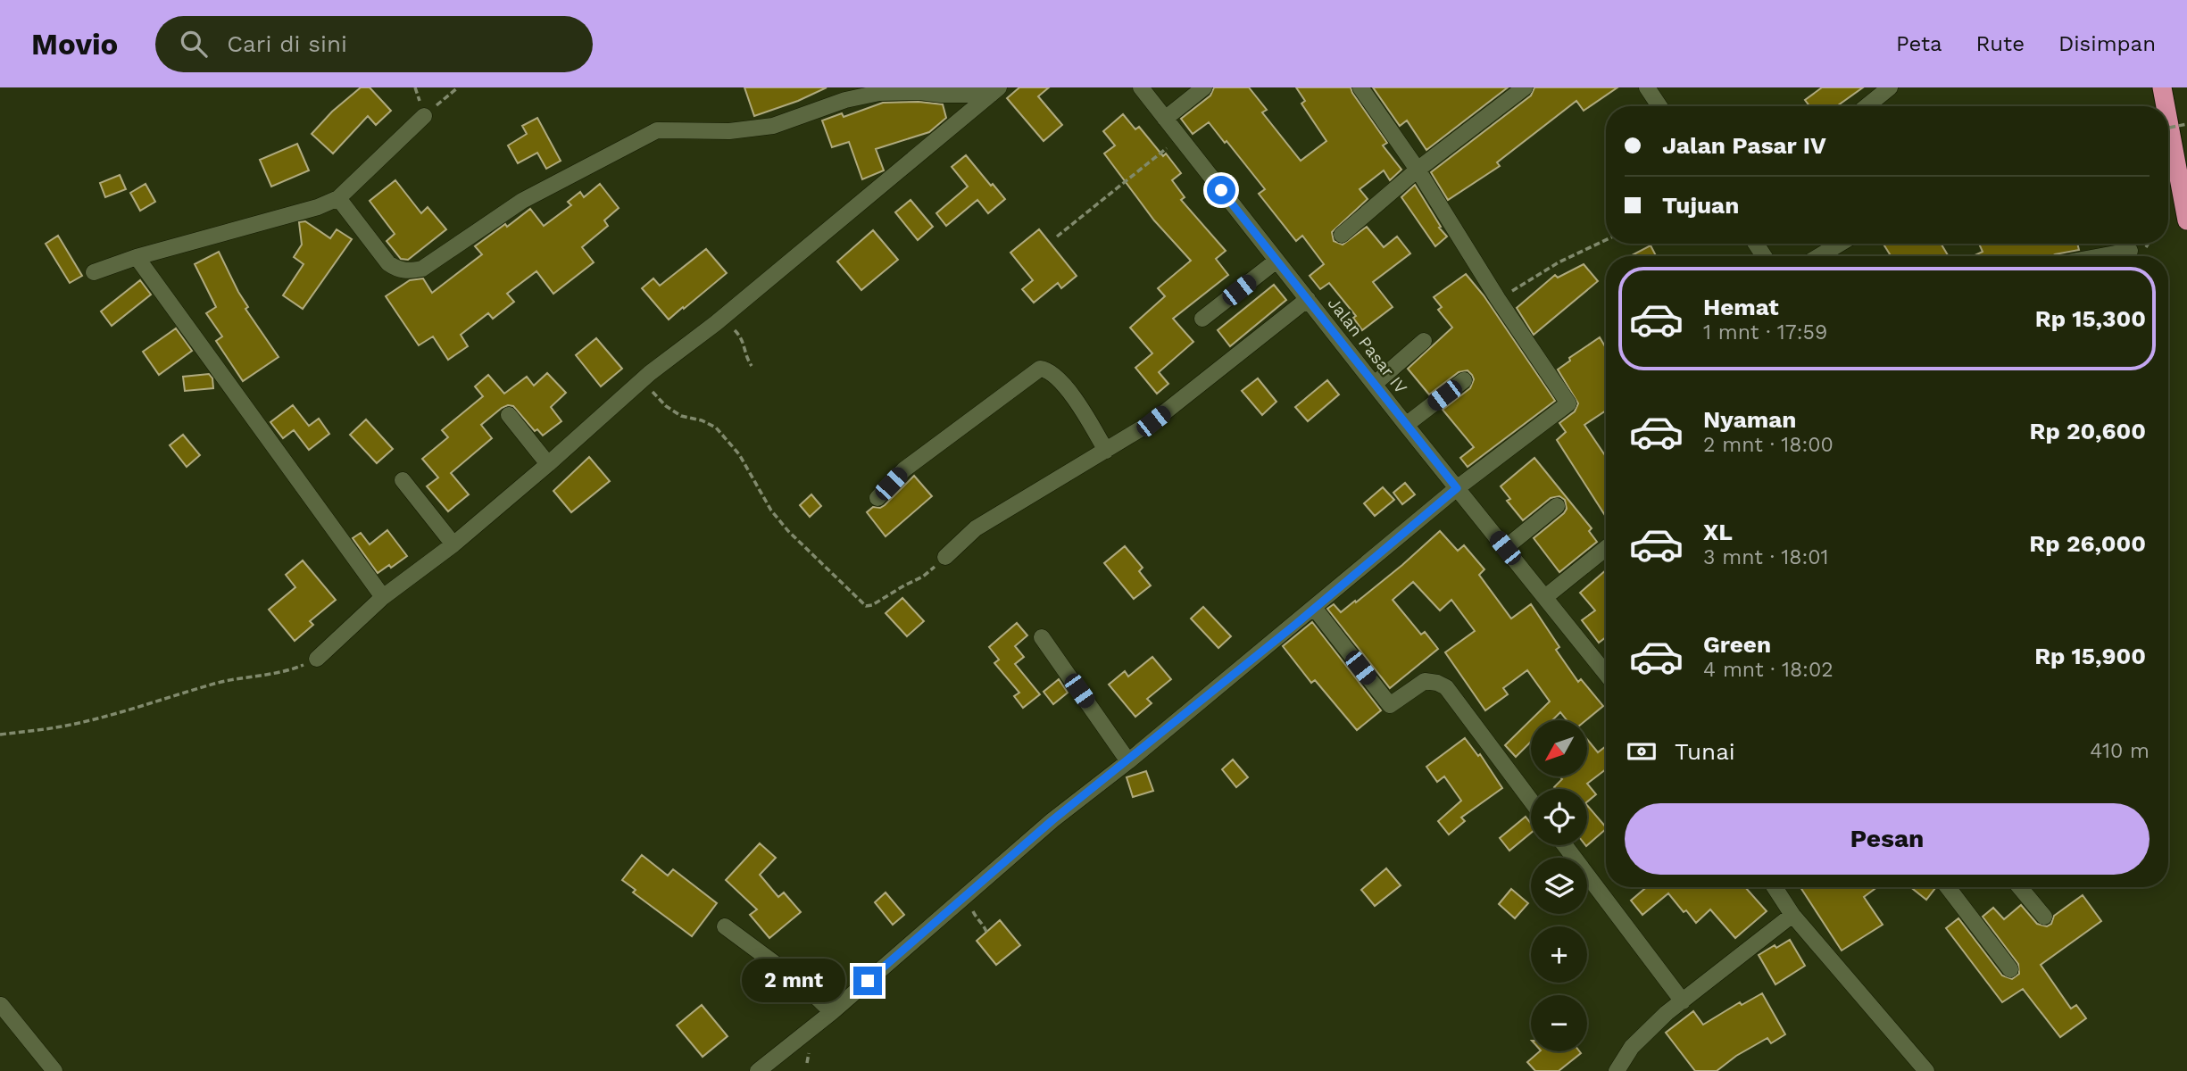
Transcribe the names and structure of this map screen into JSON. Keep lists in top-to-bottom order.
{
  "streets": {
    "street": ["Jalan Pasar IV"]
  },
  "north": "bottom left",
  "page": {
    "header": "Movio",
    "search": "Cari di sini",
    "nav": ["Peta", "Rute", "Disimpan"],
    "banner": ["Jalan Pasar IV", "Tujuan"],
    "list": [
      {
        "name": "Hemat",
        "note": "1 mnt · 17:59",
        "value": "Rp 15,300"
      },
      {
        "name": "Nyaman",
        "note": "2 mnt · 18:00",
        "value": "Rp 20,600"
      },
      {
        "name": "XL",
        "note": "3 mnt · 18:01",
        "value": "Rp 26,000"
      },
      {
        "name": "Green",
        "note": "4 mnt · 18:02",
        "value": "Rp 15,900"
      }
    ],
    "pay": ["Tunai", "410 m"],
    "map_buttons": ["+", "−"],
    "buttons": "Pesan",
    "bubble": "2 mnt"
  }
}
